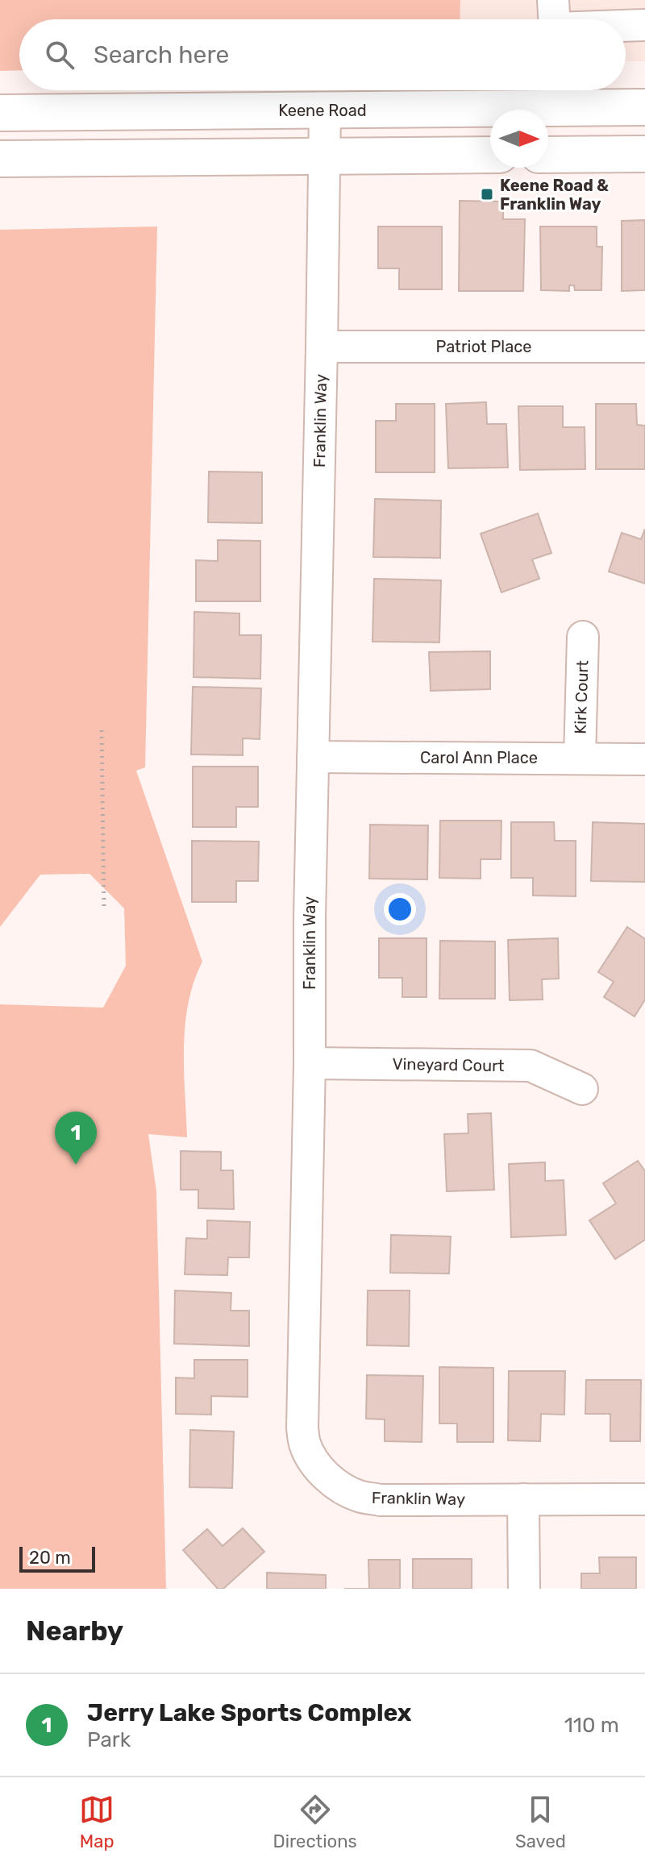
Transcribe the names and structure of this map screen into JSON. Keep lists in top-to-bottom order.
{
  "streets": {
    "main road": ["Keene Road"],
    "street": [
      "Patriot Place",
      "Franklin Way",
      "Kirk Court",
      "Carol Ann Place",
      "Vineyard Court"
    ]
  },
  "crossings": [
    ["Keene Road", "Franklin Way"],
    ["Patriot Place", "Franklin Way"],
    ["Franklin Way", "Carol Ann Place"],
    ["Franklin Way", "Vineyard Court"],
    ["Kirk Court", "Carol Ann Place"]
  ],
  "places": {
    "transit": ["Keene Road & Franklin Way"]
  },
  "scale_bar": "20 m",
  "north": "right",
  "page": {
    "search": "Search here",
    "pins": "1",
    "scale": "20 m",
    "heading": "Nearby",
    "list": [
      {
        "mark": "1",
        "name": "Jerry Lake Sports Complex",
        "note": "Park",
        "value": "110 m"
      }
    ],
    "nav": ["Map", "Directions", "Saved"]
  }
}
